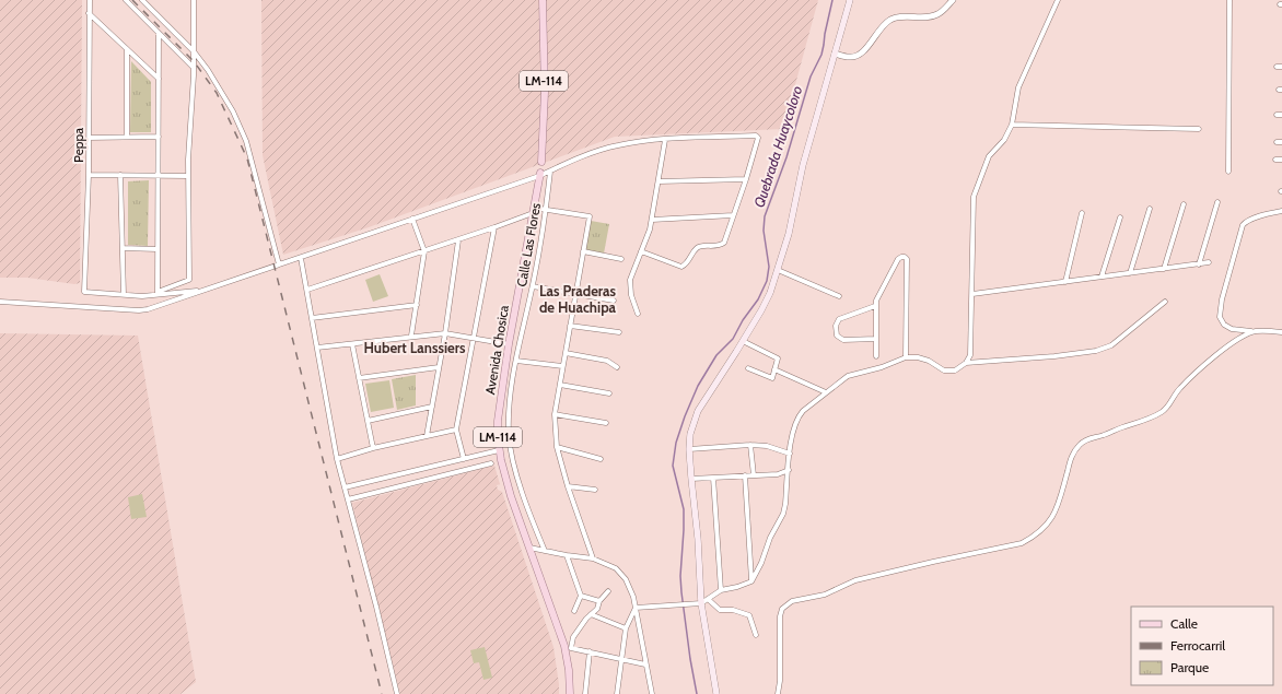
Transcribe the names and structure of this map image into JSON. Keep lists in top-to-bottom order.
{
  "streets": {
    "main road": ["LM-114", "Avenida Chosica"],
    "street": ["Peppa", "Calle Las Flores"]
  },
  "districts": ["Las Praderas de Huachipa", "Hubert Lanssiers"],
  "water": ["Quebrada Huaycoloro"],
  "legend": ["Calle", "Ferrocarril", "Parque"]
}
